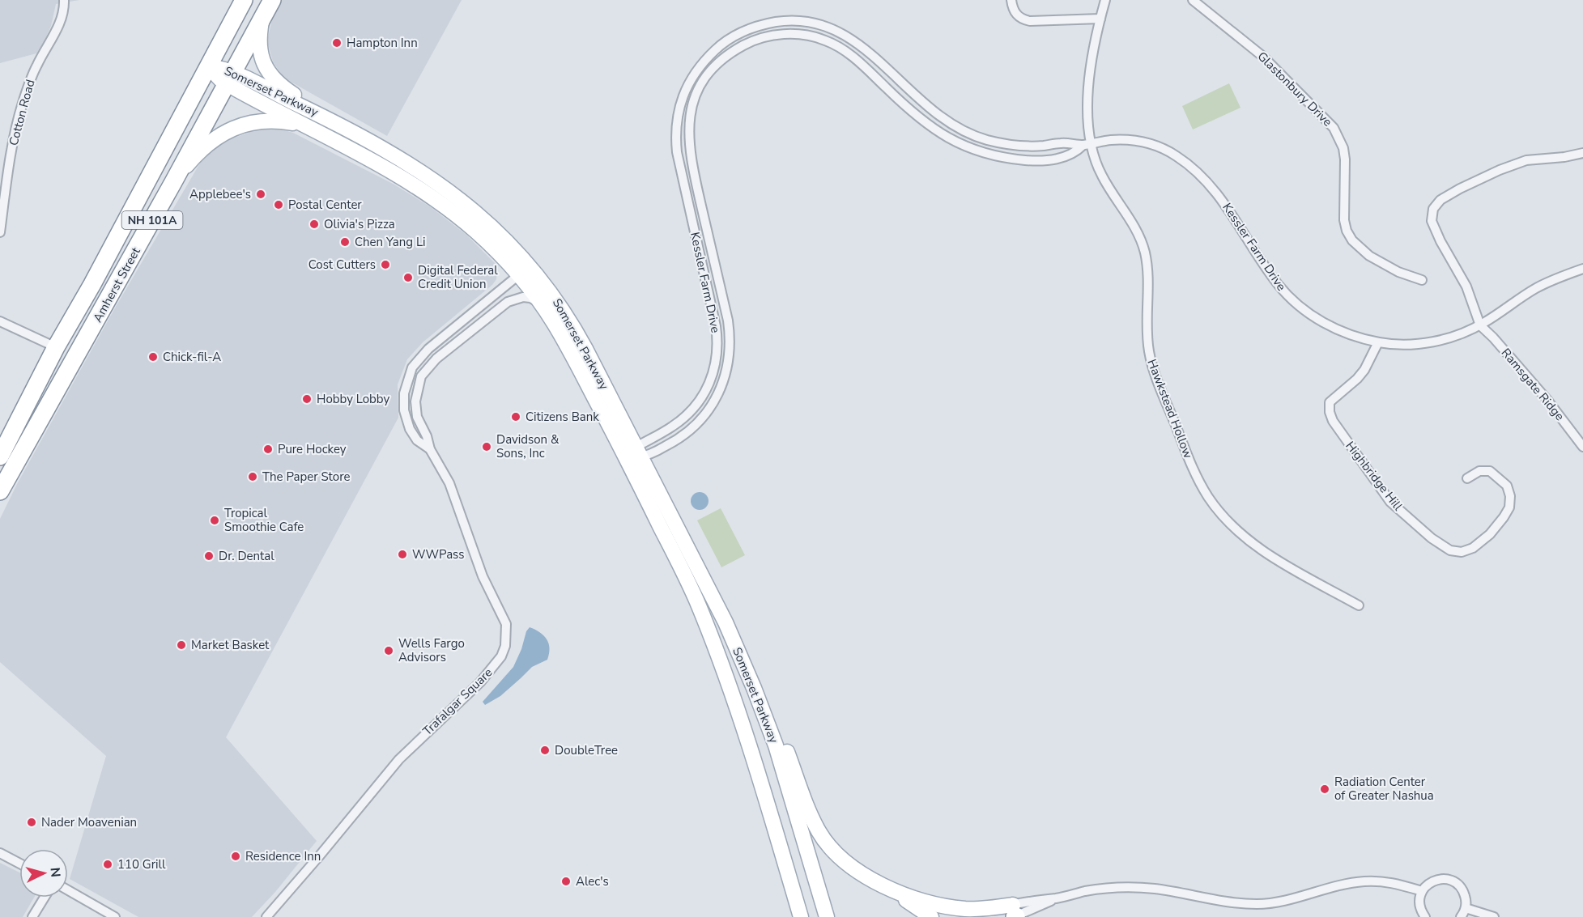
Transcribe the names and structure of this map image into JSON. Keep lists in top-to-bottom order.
{
  "streets": {
    "highway": ["NH 101A", "Amherst Street"],
    "main road": ["Somerset Parkway"],
    "street": [
      "Glastonbury Drive",
      "Cotton Road",
      "Kessler Farm Drive",
      "Ramsgate Ridge",
      "Hawkstead Hollow",
      "Highbridge Hill",
      "Trafalgar Square"
    ]
  },
  "crossings": [
    ["Somerset Parkway", "Kessler Farm Drive"],
    ["Somerset Parkway", "Amherst Street"],
    ["Somerset Parkway", "Trafalgar Square"],
    ["Kessler Farm Drive", "Ramsgate Ridge"],
    ["Kessler Farm Drive", "Hawkstead Hollow"],
    ["Kessler Farm Drive", "Highbridge Hill"]
  ],
  "places": [
    "Hampton Inn",
    "Applebee's",
    "Postal Center",
    "Olivia's Pizza",
    "Chen Yang Li",
    "Cost Cutters",
    "Digital Federal Credit Union",
    "Chick-fil-A",
    "Hobby Lobby",
    "Citizens Bank",
    "Davidson & Sons, Inc",
    "Pure Hockey",
    "The Paper Store",
    "Tropical Smoothie Cafe",
    "WWPass",
    "Dr. Dental",
    "Market Basket",
    "Wells Fargo Advisors",
    "DoubleTree",
    "Radiation Center of Greater Nashua",
    "Nader Moavenian",
    "Residence Inn",
    "110 Grill",
    "Alec's"
  ],
  "north": "right"
}
